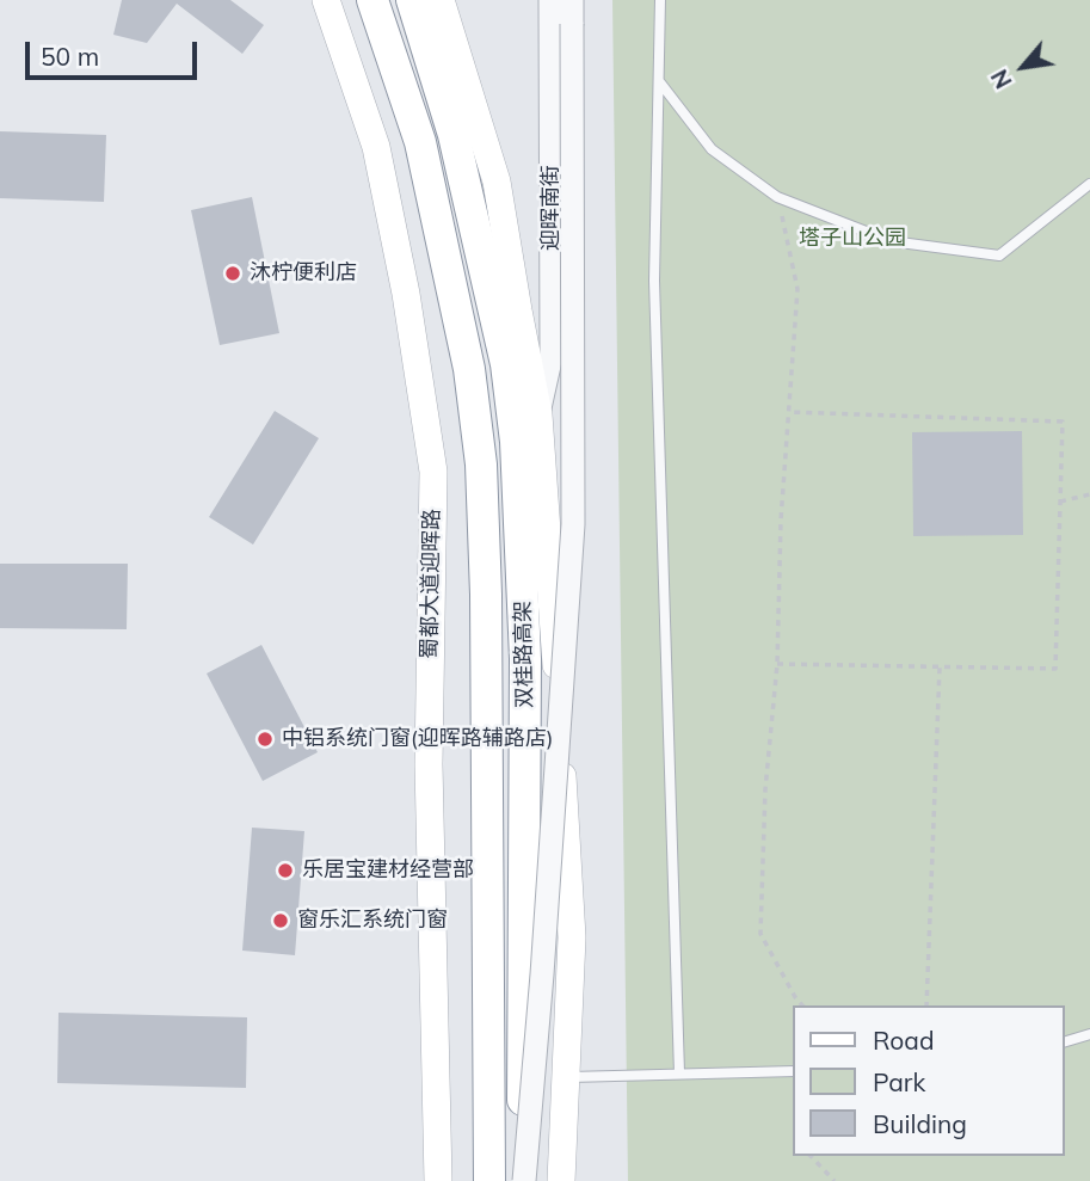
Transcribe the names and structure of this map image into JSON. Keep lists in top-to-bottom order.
{
  "streets": {
    "highway": ["双桂路高架"],
    "main road": ["蜀都大道迎晖路"],
    "street": ["迎晖南街"]
  },
  "parks": ["塔子山公园"],
  "places": [
    "沐柠便利店",
    "中铝系统门窗(迎晖路辅路店)",
    "乐居宝建材经营部",
    "窗乐汇系统门窗"
  ],
  "legend": ["Road", "Park", "Building"],
  "scale_bar": "50 m",
  "north": "bottom left"
}
